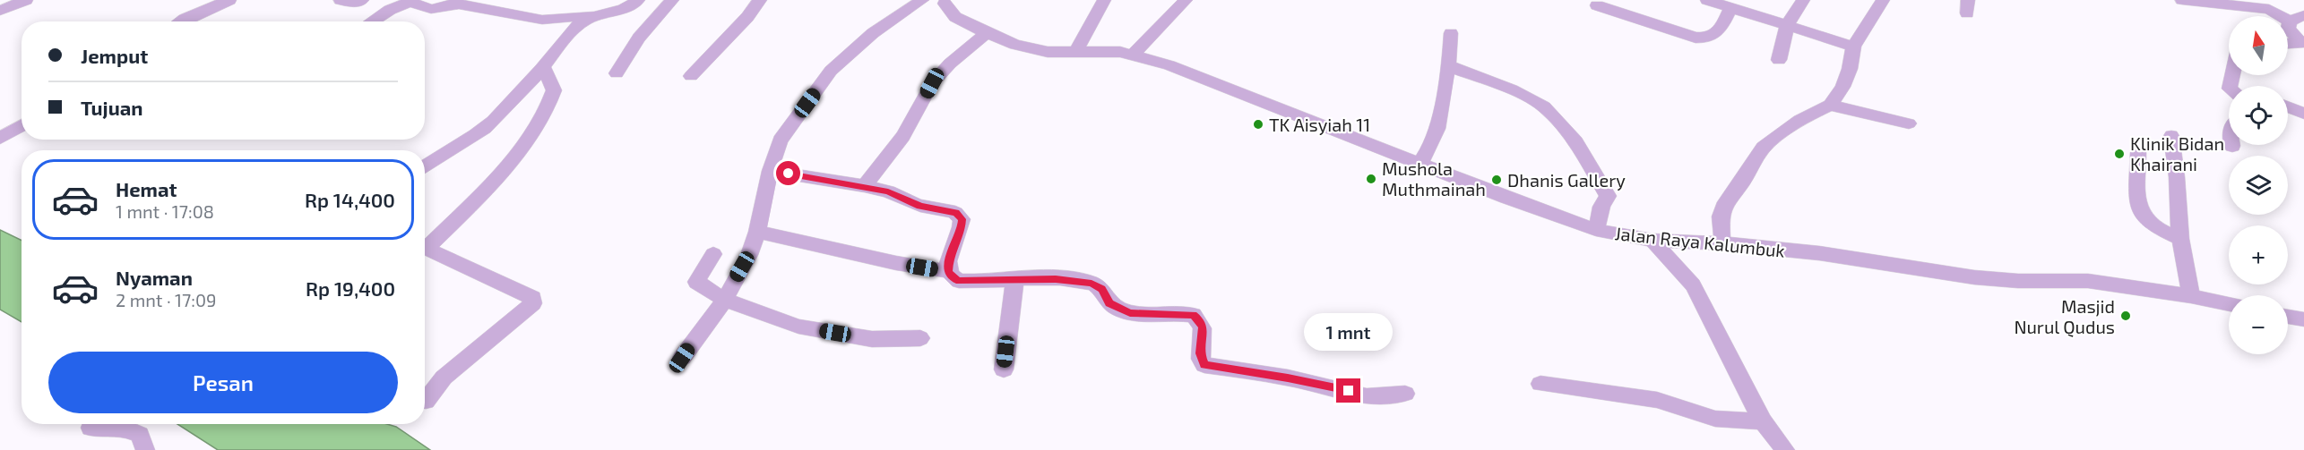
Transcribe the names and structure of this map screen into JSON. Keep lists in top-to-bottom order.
{
  "streets": {
    "street": ["Jalan Raya Kalumbuk"]
  },
  "places": [
    "TK Aisyiah 11",
    "Klinik Bidan Khairani",
    "Mushola Muthmainah",
    "Dhanis Gallery",
    "Masjid Nurul Qudus"
  ],
  "north": "top",
  "page": {
    "map_buttons": ["+", "−"],
    "banner": ["Jemput", "Tujuan"],
    "list": [
      {
        "name": "Hemat",
        "note": "1 mnt · 17:08",
        "value": "Rp 14,400"
      },
      {
        "name": "Nyaman",
        "note": "2 mnt · 17:09",
        "value": "Rp 19,400"
      }
    ],
    "bubble": "1 mnt",
    "buttons": "Pesan"
  }
}
